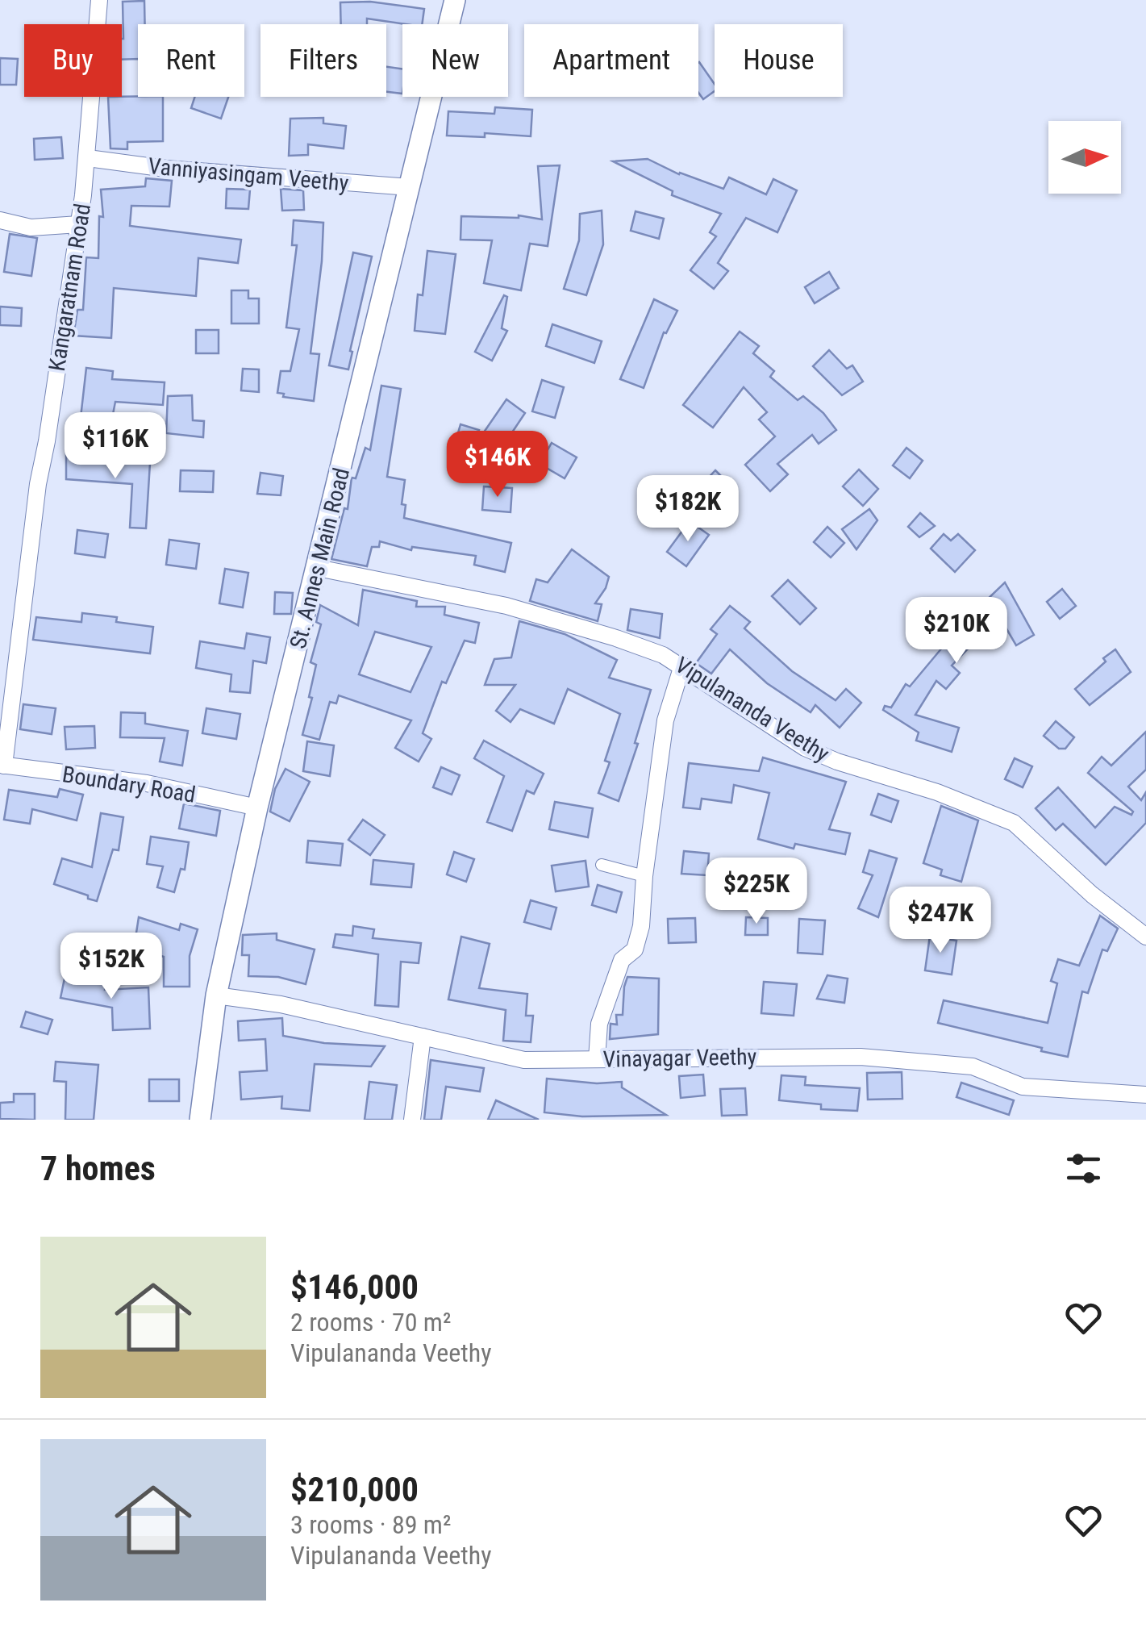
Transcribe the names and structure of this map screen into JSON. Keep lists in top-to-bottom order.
{
  "streets": {
    "street": [
      "Vanniyasingam Veethy",
      "Kangaratnam Road",
      "St. Annes Main Road",
      "Vipulananda Veethy",
      "Boundary Road",
      "Vinayagar Veethy"
    ]
  },
  "crossings": [
    ["Vanniyasingam Veethy", "Kangaratnam Road"],
    ["Vanniyasingam Veethy", "St. Annes Main Road"],
    ["Kangaratnam Road", "Boundary Road"],
    ["St. Annes Main Road", "Vipulananda Veethy"],
    ["St. Annes Main Road", "Boundary Road"],
    ["St. Annes Main Road", "Vinayagar Veethy"]
  ],
  "north": "right",
  "page": {
    "chip": [
      "Buy",
      "Rent",
      "Filters",
      "New",
      "Apartment",
      "House"
    ],
    "price": [
      "$116K",
      "$146K",
      "$182K",
      "$210K",
      "$225K",
      "$247K",
      "$152K"
    ],
    "heading": "7 homes",
    "list": [
      {
        "name": "$146,000",
        "note": "2 rooms · 70 m² · Vipulananda Veethy"
      },
      {
        "name": "$210,000",
        "note": "3 rooms · 89 m² · Vipulananda Veethy"
      }
    ]
  }
}
